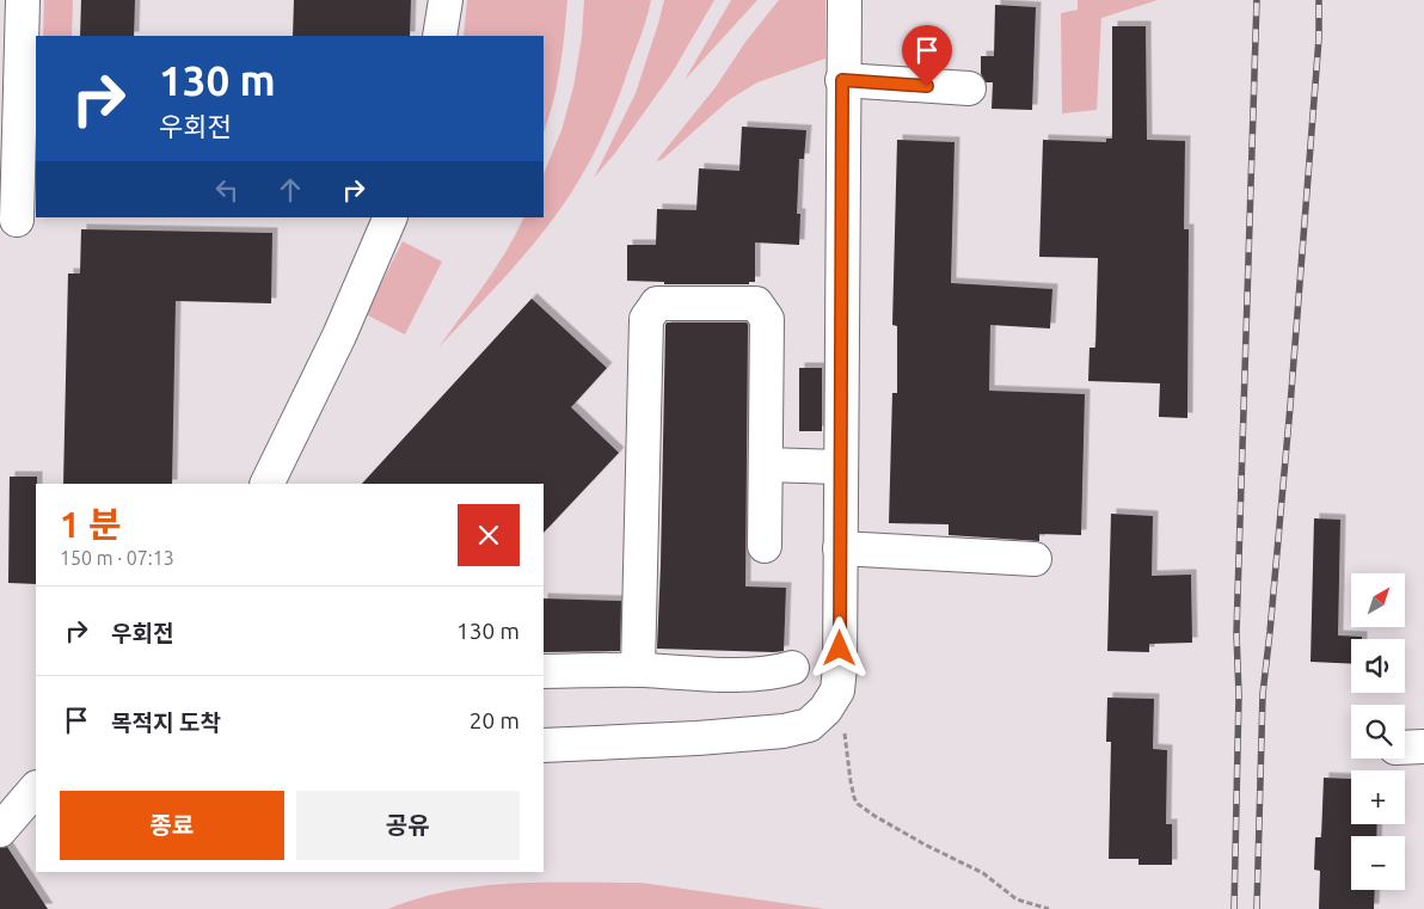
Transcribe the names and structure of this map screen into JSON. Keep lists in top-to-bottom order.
{
  "north": "top right",
  "page": {
    "turn": ["130 m", "우회전"],
    "heading": ["1 분", "150 m · 07:13"],
    "map_buttons": ["+", "−"],
    "list": [
      {
        "name": "우회전",
        "value": "130 m"
      },
      {
        "name": "목적지 도착",
        "value": "20 m"
      }
    ],
    "buttons": ["종료", "공유"]
  }
}
